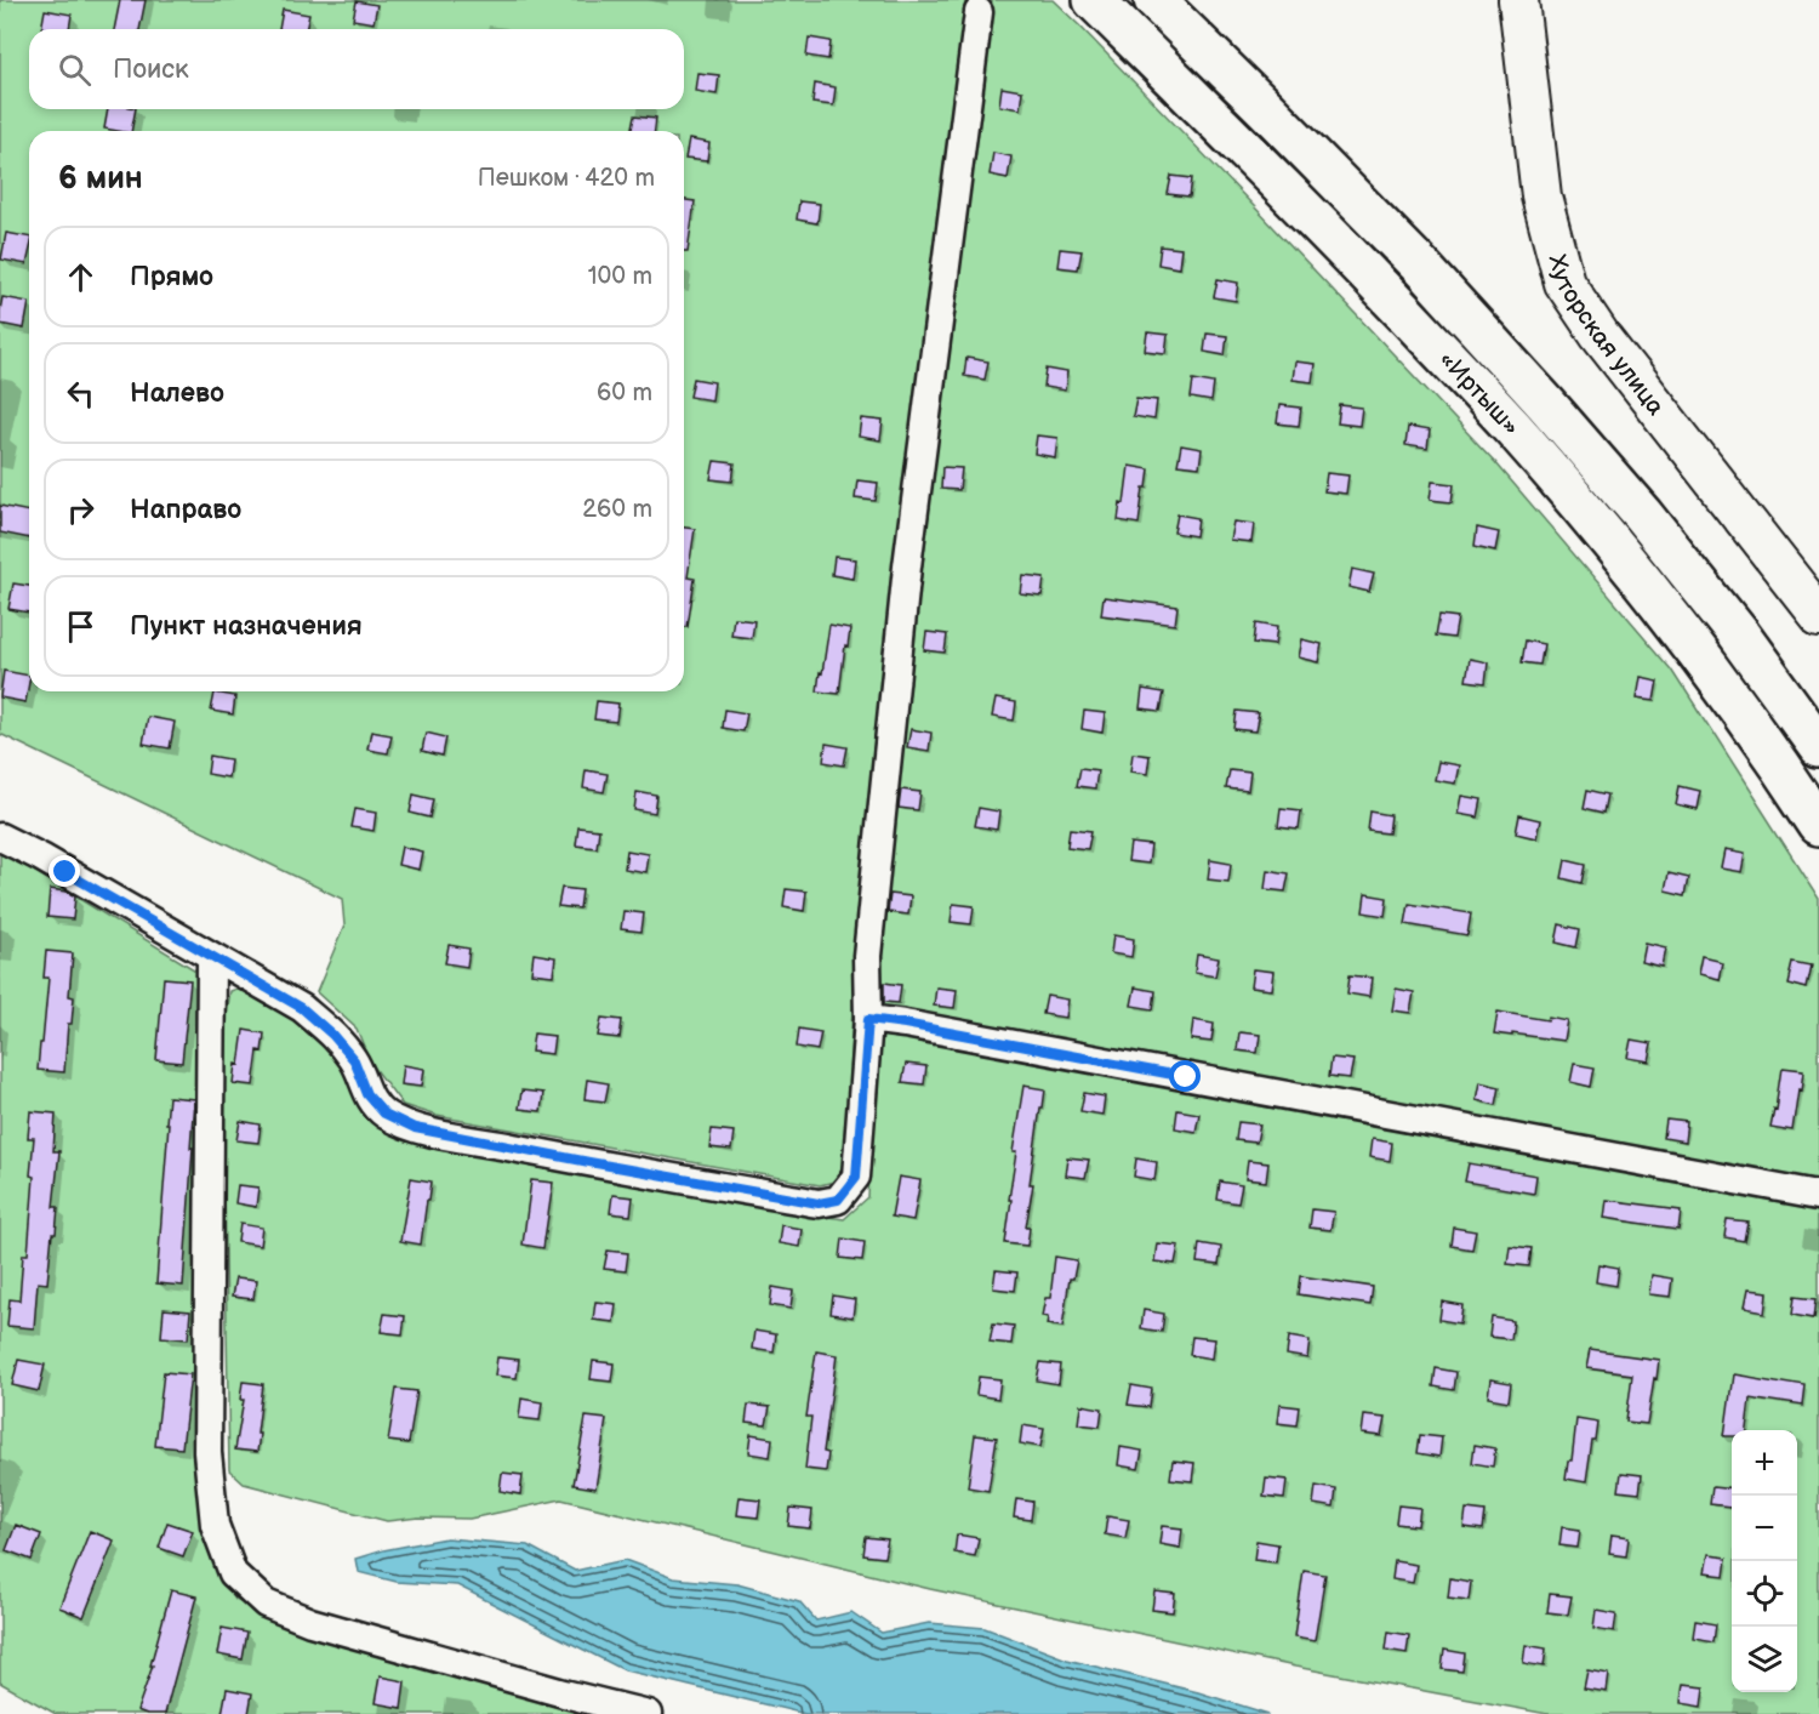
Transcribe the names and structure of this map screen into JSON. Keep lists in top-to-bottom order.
{
  "streets": {
    "highway": ["«Иртыш»"],
    "street": ["Хуторская улица"]
  },
  "page": {
    "search": "Поиск",
    "heading": ["6 мин", "Пешком · 420 m"],
    "list": [
      ["Прямо", "100 m"],
      ["Налево", "60 m"],
      ["Направо", "260 m"],
      "Пункт назначения"
    ],
    "map_buttons": ["+", "−"]
  }
}
